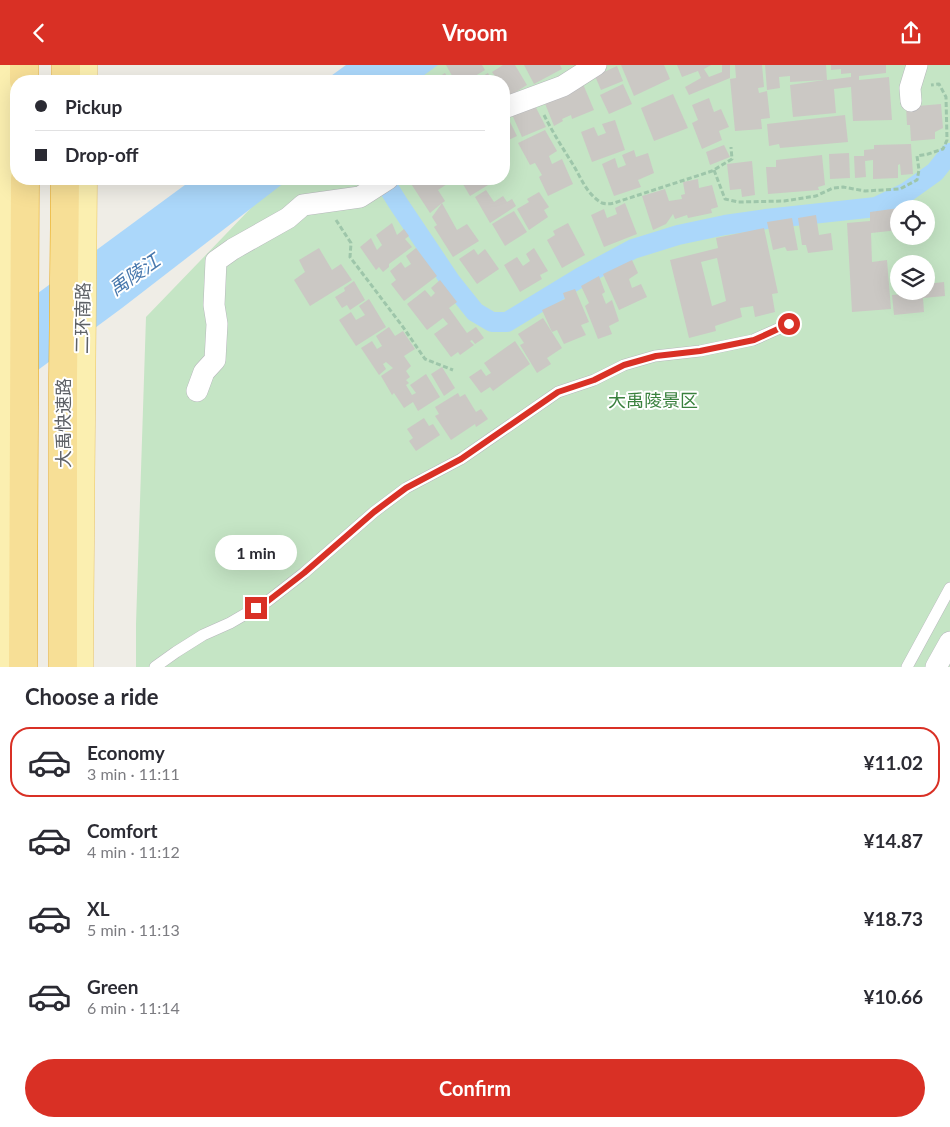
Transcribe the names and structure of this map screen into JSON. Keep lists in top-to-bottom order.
{
  "streets": {
    "highway": ["大禹快速路"],
    "main road": ["二环南路"]
  },
  "crossings": [
    ["二环南路", "大禹快速路"]
  ],
  "water": ["禹陵江"],
  "parks": ["大禹陵景区"],
  "page": {
    "header": "Vroom",
    "banner": ["Pickup", "Drop-off"],
    "bubble": "1 min",
    "heading": "Choose a ride",
    "list": [
      {
        "name": "Economy",
        "note": "3 min · 11:11",
        "value": "¥11.02"
      },
      {
        "name": "Comfort",
        "note": "4 min · 11:12",
        "value": "¥14.87"
      },
      {
        "name": "XL",
        "note": "5 min · 11:13",
        "value": "¥18.73"
      },
      {
        "name": "Green",
        "note": "6 min · 11:14",
        "value": "¥10.66"
      }
    ],
    "buttons": "Confirm"
  }
}
